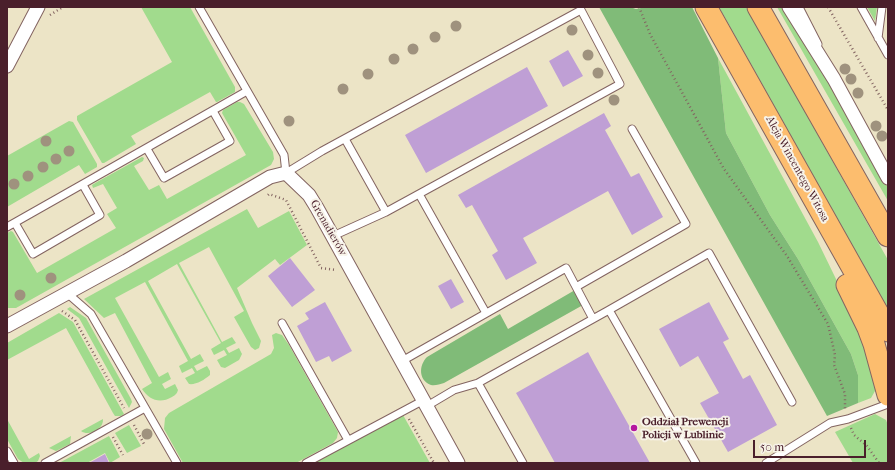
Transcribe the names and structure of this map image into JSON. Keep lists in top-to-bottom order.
{
  "streets": {
    "main road": ["Aleja Wincentego Witosa"],
    "street": ["Grenadierów"]
  },
  "places": ["Oddział Prewencji Policji w Lublinie"],
  "scale_bar": "50 m"
}
